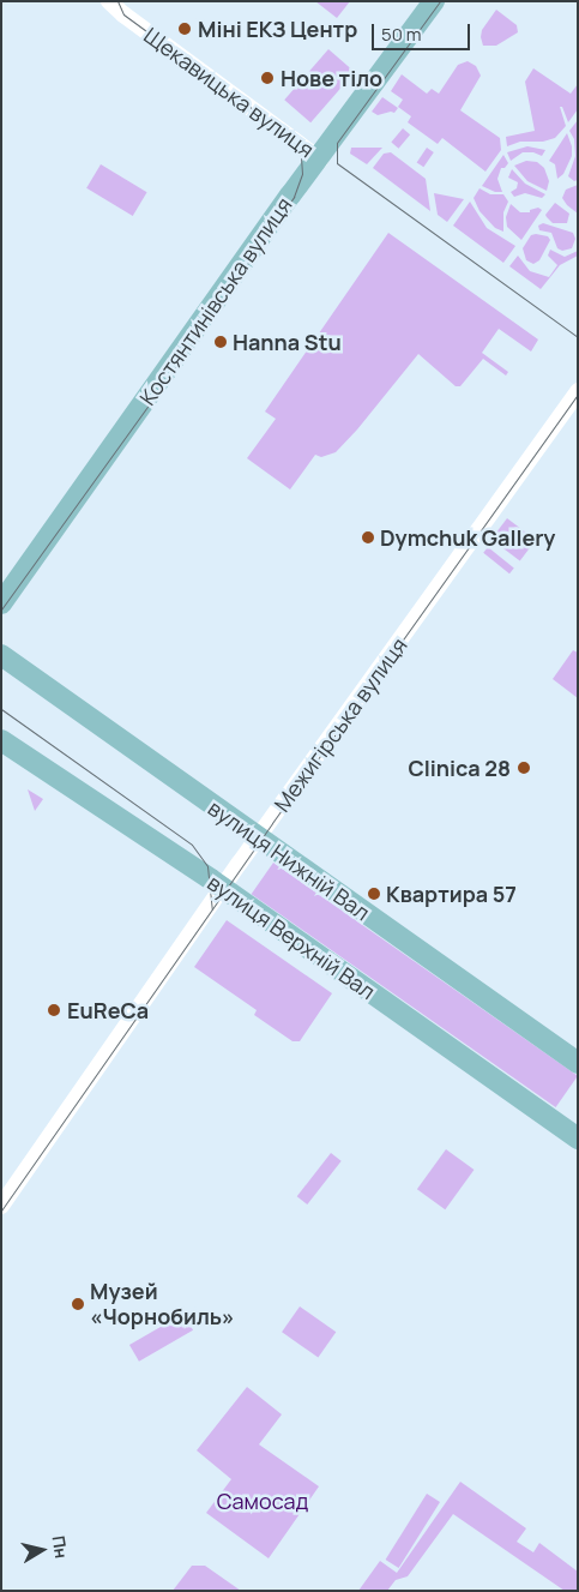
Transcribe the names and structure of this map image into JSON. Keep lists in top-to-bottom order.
{
  "streets": {
    "main road": ["Костянтинівська вулиця", "вулиця Нижній Вал", "вулиця Верхній Вал"],
    "street": ["Щекавицька вулиця", "Межигірська вулиця"]
  },
  "crossings": [
    ["Щекавицька вулиця", "Костянтинівська вулиця"],
    ["Межигірська вулиця", "вулиця Нижній Вал"],
    ["Межигірська вулиця", "вулиця Верхній Вал"]
  ],
  "parks": ["Самосад"],
  "places": [
    "Міні ЕКЗ Центр",
    "Нове тіло",
    "Hanna Stu",
    "Dymchuk Gallery",
    "Clinica 28",
    "Квартира 57",
    "EuReCa",
    "Музей «Чорнобиль»"
  ],
  "scale_bar": "50 m",
  "north": "right"
}
